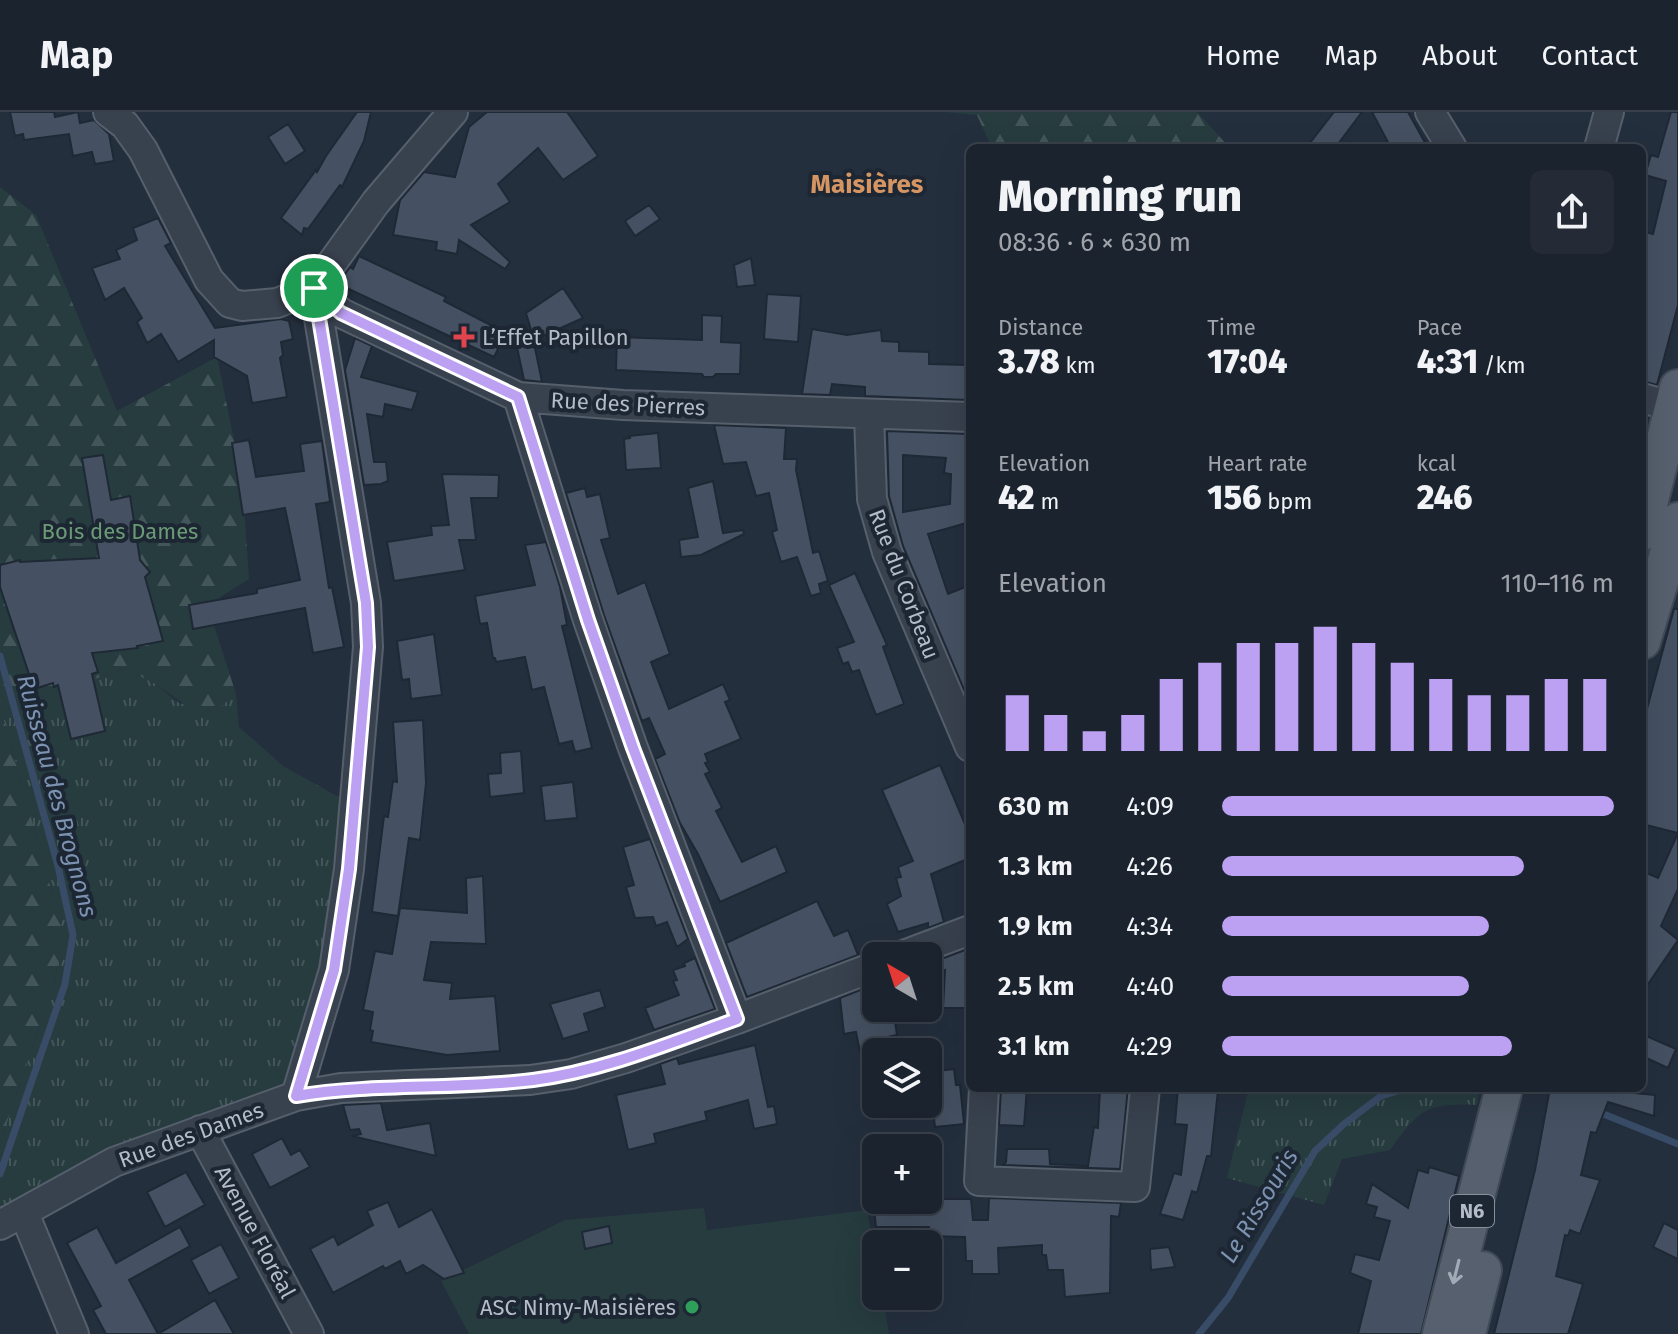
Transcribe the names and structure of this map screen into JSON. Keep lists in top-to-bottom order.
{
  "streets": {
    "main road": ["N6"],
    "street": [
      "Rue des Pierres",
      "Rue du Corbeau",
      "Rue des Dames",
      "Avenue Floréal"
    ]
  },
  "crossings": [
    ["Rue des Pierres", "Rue du Corbeau"],
    ["Rue des Dames", "Avenue Floréal"]
  ],
  "districts": ["Maisières"],
  "water": ["Ruisseau des Brognons", "Le Rissouris"],
  "parks": ["Bois des Dames"],
  "places": {
    "health": ["L’Effet Papillon"],
    "other": ["ASC Nimy-Maisières"]
  },
  "north": "top left",
  "page": {
    "header": "Map",
    "nav": [
      "Home",
      "Map",
      "About",
      "Contact"
    ],
    "heading": ["Morning run", "08:36 · 6 × 630 m"],
    "stats": [
      ["Distance", "3.78 km"],
      ["Time", "17:04"],
      ["Pace", "4:31 /km"],
      ["Elevation", "42 m"],
      ["Heart rate", "156 bpm"],
      ["kcal", "246"]
    ],
    "chart": ["Elevation", "110–116 m"],
    "list": [
      {
        "name": "630 m",
        "note": "4:09"
      },
      {
        "name": "1.3 km",
        "note": "4:26"
      },
      {
        "name": "1.9 km",
        "note": "4:34"
      },
      {
        "name": "2.5 km",
        "note": "4:40"
      },
      {
        "name": "3.1 km",
        "note": "4:29"
      }
    ],
    "map_buttons": ["+", "−"]
  }
}
